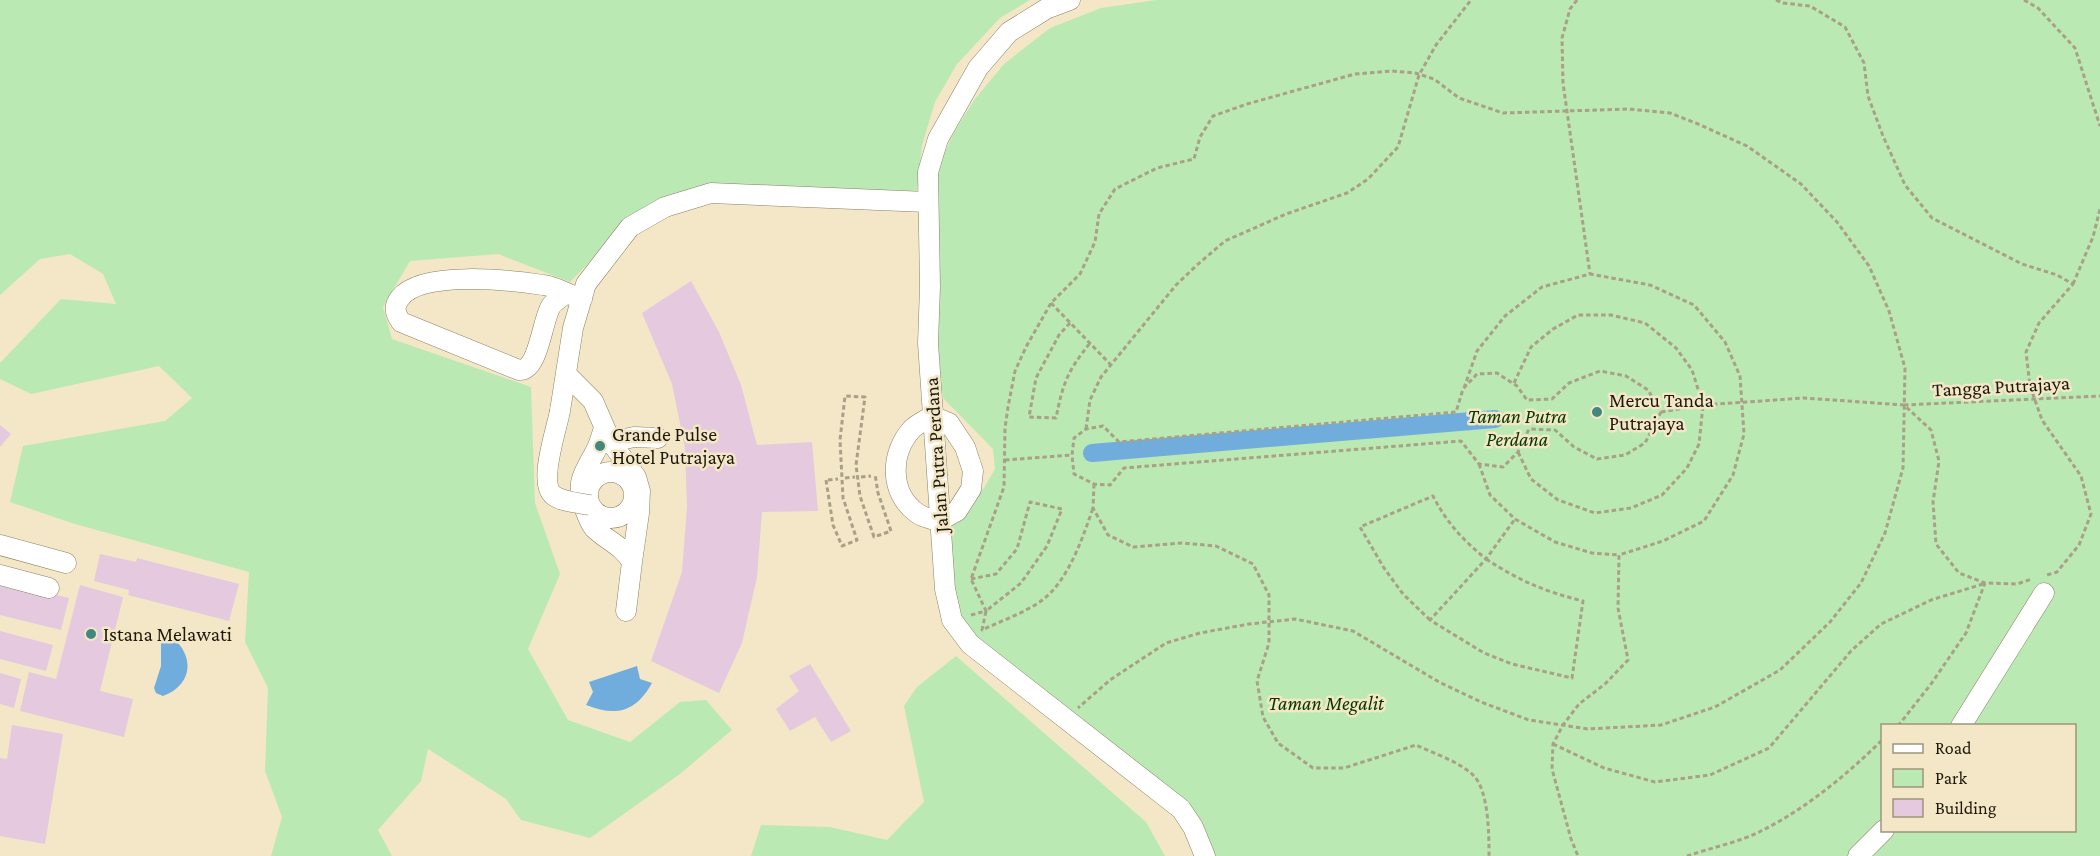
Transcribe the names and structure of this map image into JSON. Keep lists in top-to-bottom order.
{
  "streets": {
    "street": ["Jalan Putra Perdana"],
    "path": ["Tangga Putrajaya"]
  },
  "parks": ["Taman Putra Perdana", "Taman Megalit"],
  "places": ["Mercu Tanda Putrajaya", "Grande Pulse Hotel Putrajaya", "Istana Melawati"],
  "legend": ["Road", "Park", "Building"]
}
